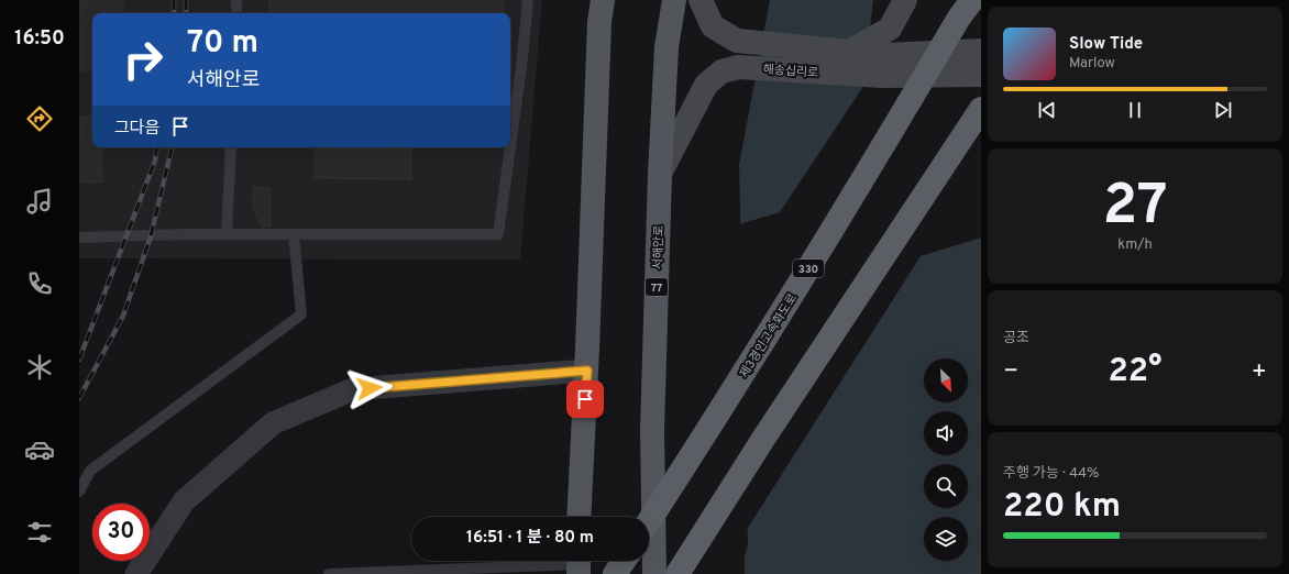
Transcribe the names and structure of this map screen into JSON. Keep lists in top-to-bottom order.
{
  "streets": {
    "highway": ["330", "제3경인고속화도로"],
    "main road": ["해송십리로", "서해안로", "77"]
  },
  "crossings": [
    ["해송십리로", "서해안로"]
  ],
  "north": "bottom right",
  "page": {
    "tabs": "16:50",
    "turn": ["70 m", "서해안로"],
    "song": ["Slow Tide", "Marlow"],
    "then": "그다음",
    "tile": [
      ["27", "km/h"],
      "공조",
      ["주행 가능 · 44%", "220 km"]
    ],
    "heat": ["−", "22°", "+"],
    "limit": "30",
    "trip": "16:51 · 1 분 · 80 m"
  }
}
